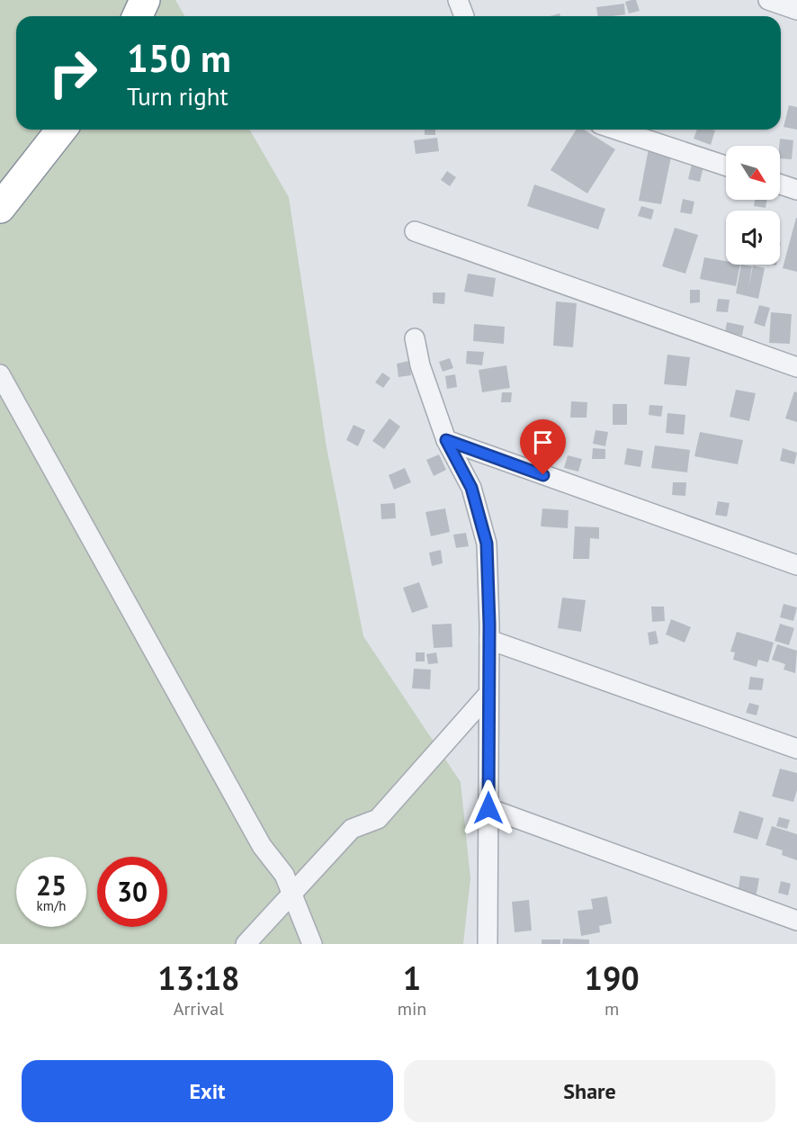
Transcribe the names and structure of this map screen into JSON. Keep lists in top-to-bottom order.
{
  "north": "bottom right",
  "page": {
    "turn": ["150 m", "Turn right"],
    "speed": "25 km/h",
    "limit": "30",
    "eta": [
      "13:18",
      "Arrival",
      "1",
      "min",
      "190",
      "m"
    ],
    "buttons": ["Exit", "Share"]
  }
}
